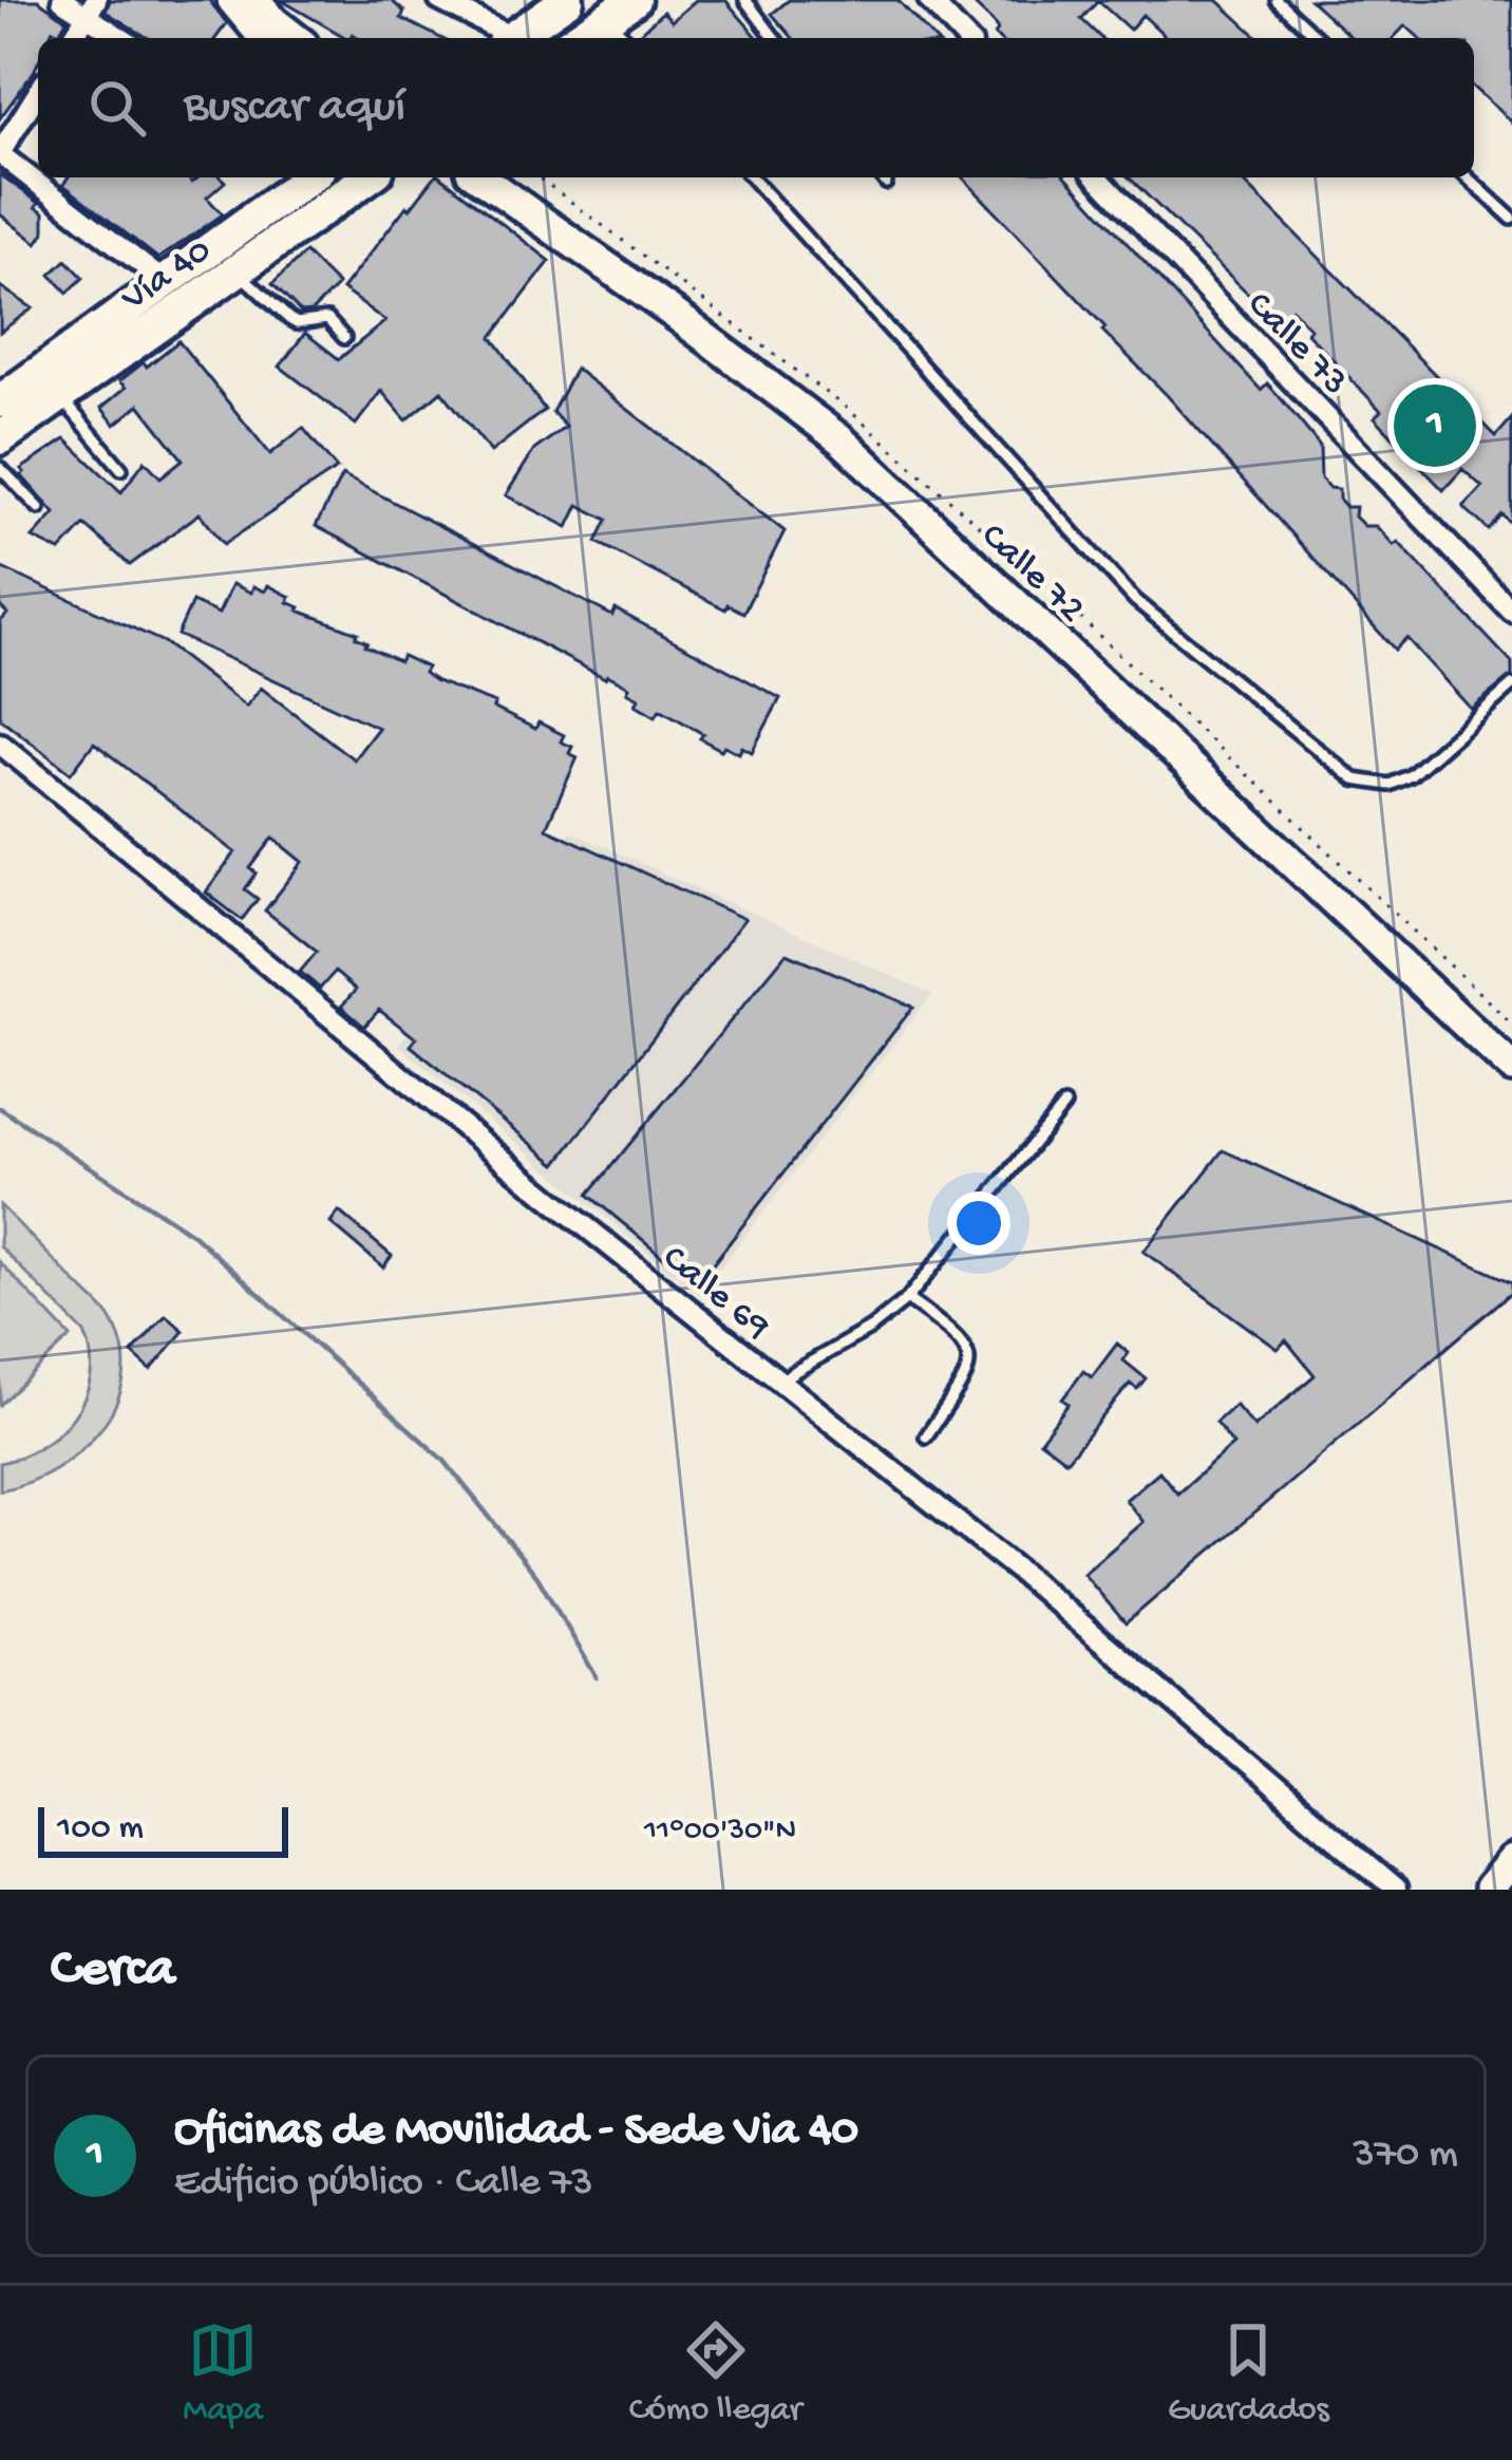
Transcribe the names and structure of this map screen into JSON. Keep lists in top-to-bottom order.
{
  "streets": {
    "highway": ["Vía 40"],
    "main road": ["Calle 72"],
    "street": ["Calle 73", "Calle 69"]
  },
  "scale_bar": "100 m",
  "page": {
    "search": "Buscar aquí",
    "pins": "1",
    "scale": "100 m",
    "heading": "Cerca",
    "list": [
      {
        "mark": "1",
        "name": "Oficinas de Movilidad - Sede Via 40",
        "note": "Edificio público · Calle 73",
        "value": "370 m"
      }
    ],
    "nav": ["Mapa", "Cómo llegar", "Guardados"]
  },
  "coordinates": ["11°00'30\"N"]
}
